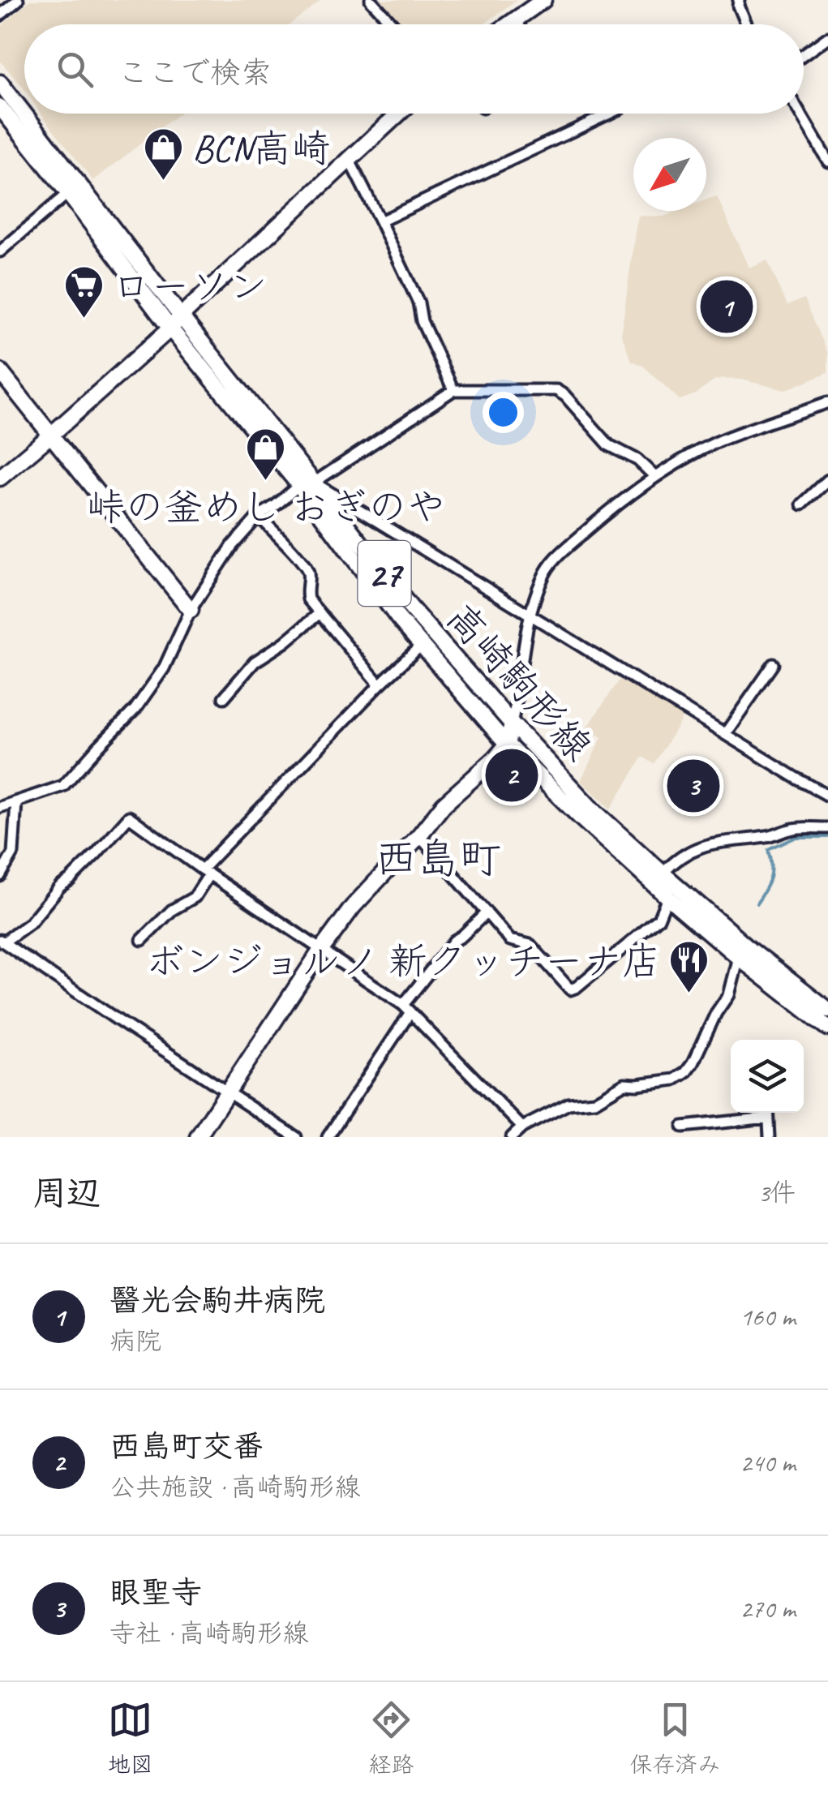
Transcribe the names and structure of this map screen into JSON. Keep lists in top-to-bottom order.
{
  "streets": {
    "main road": ["27", "高崎駒形線"]
  },
  "districts": ["西島町"],
  "places": {
    "shop": ["BCN高崎", "峠の釜めし おぎのや"],
    "supermarket": ["ローソン"],
    "restaurant": ["ボンジョルノ 新クッチーナ店"]
  },
  "north": "bottom left",
  "page": {
    "search": "ここで検索",
    "pins": ["1", "2", "3"],
    "heading": ["周辺", "3件"],
    "list": [
      {
        "mark": "1",
        "name": "醫光会駒井病院",
        "note": "病院",
        "value": "160 m"
      },
      {
        "mark": "2",
        "name": "西島町交番",
        "note": "公共施設 · 高崎駒形線",
        "value": "240 m"
      },
      {
        "mark": "3",
        "name": "眼聖寺",
        "note": "寺社 · 高崎駒形線",
        "value": "270 m"
      }
    ],
    "nav": ["地図", "経路", "保存済み"]
  }
}
